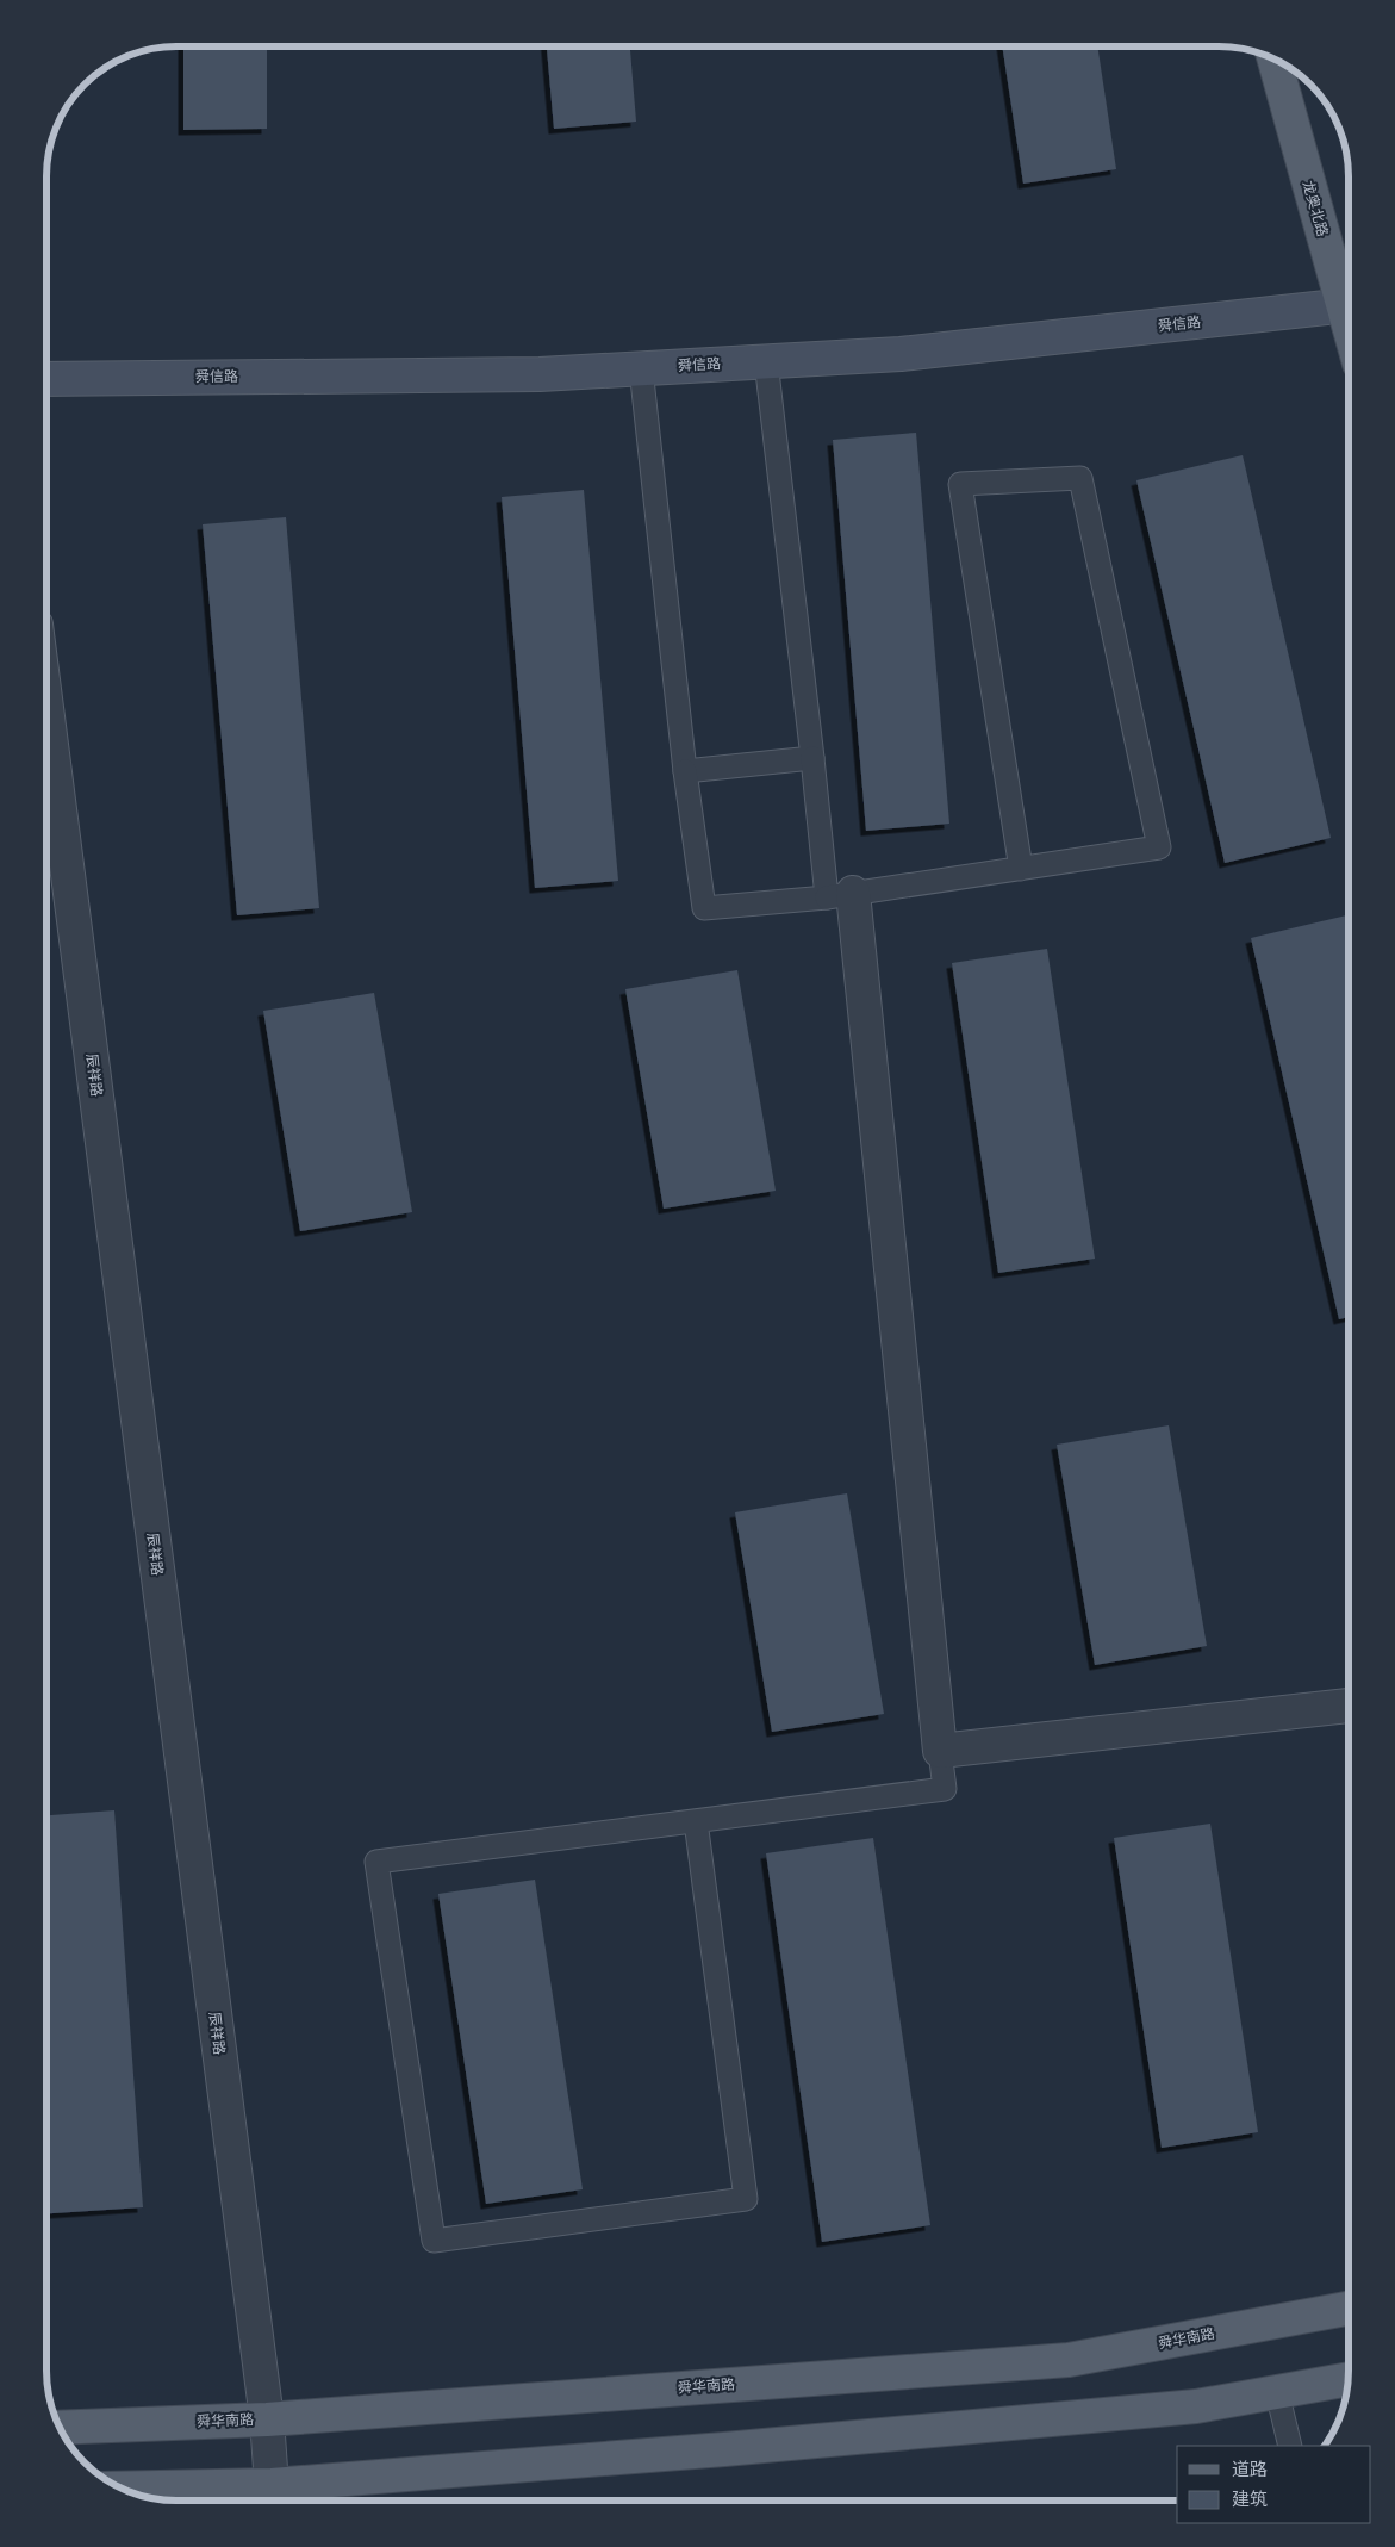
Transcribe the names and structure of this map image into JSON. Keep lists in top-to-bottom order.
{
  "streets": {
    "main road": ["龙奥北路", "舜华南路"],
    "street": ["舜信路", "辰祥路"]
  },
  "crossings": [
    ["辰祥路", "舜华南路"]
  ],
  "legend": ["道路", "建筑"]
}
